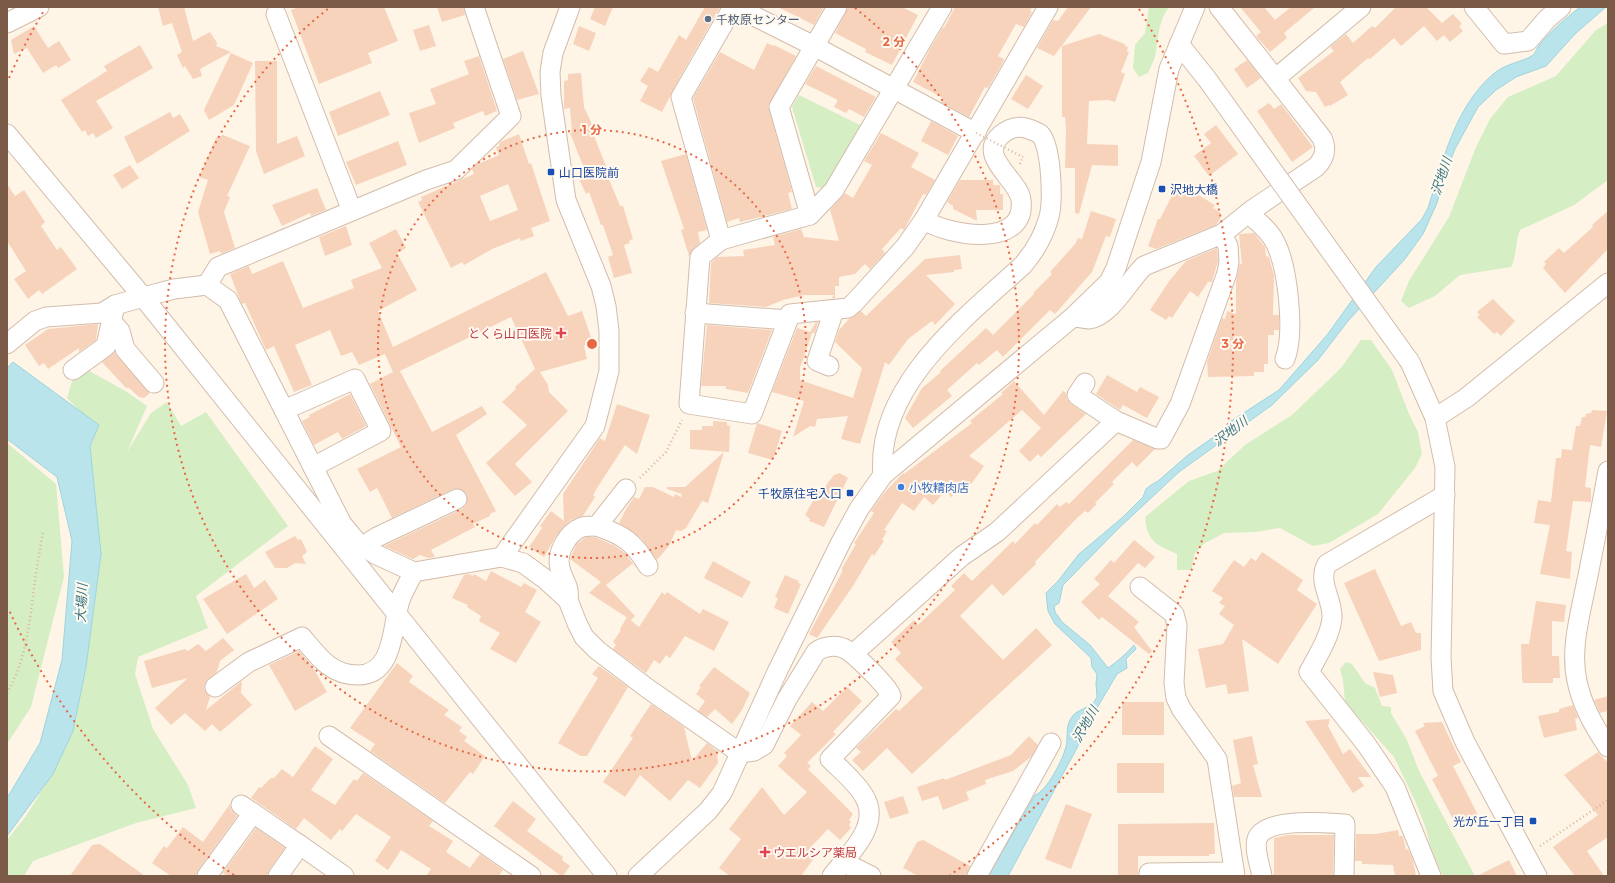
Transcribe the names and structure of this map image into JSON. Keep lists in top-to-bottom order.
{
  "water": ["沢地川", "大場川"],
  "places": {
    "other": ["千枚原センター", "小牧精肉店"],
    "transit": [
      "山口医院前",
      "沢地大橋",
      "千牧原住宅入口",
      "光が丘一丁目"
    ],
    "health": ["とくら山口医院", "ウエルシア薬局"]
  },
  "rings": ["2 分", "1 分", "3 分"]
}
